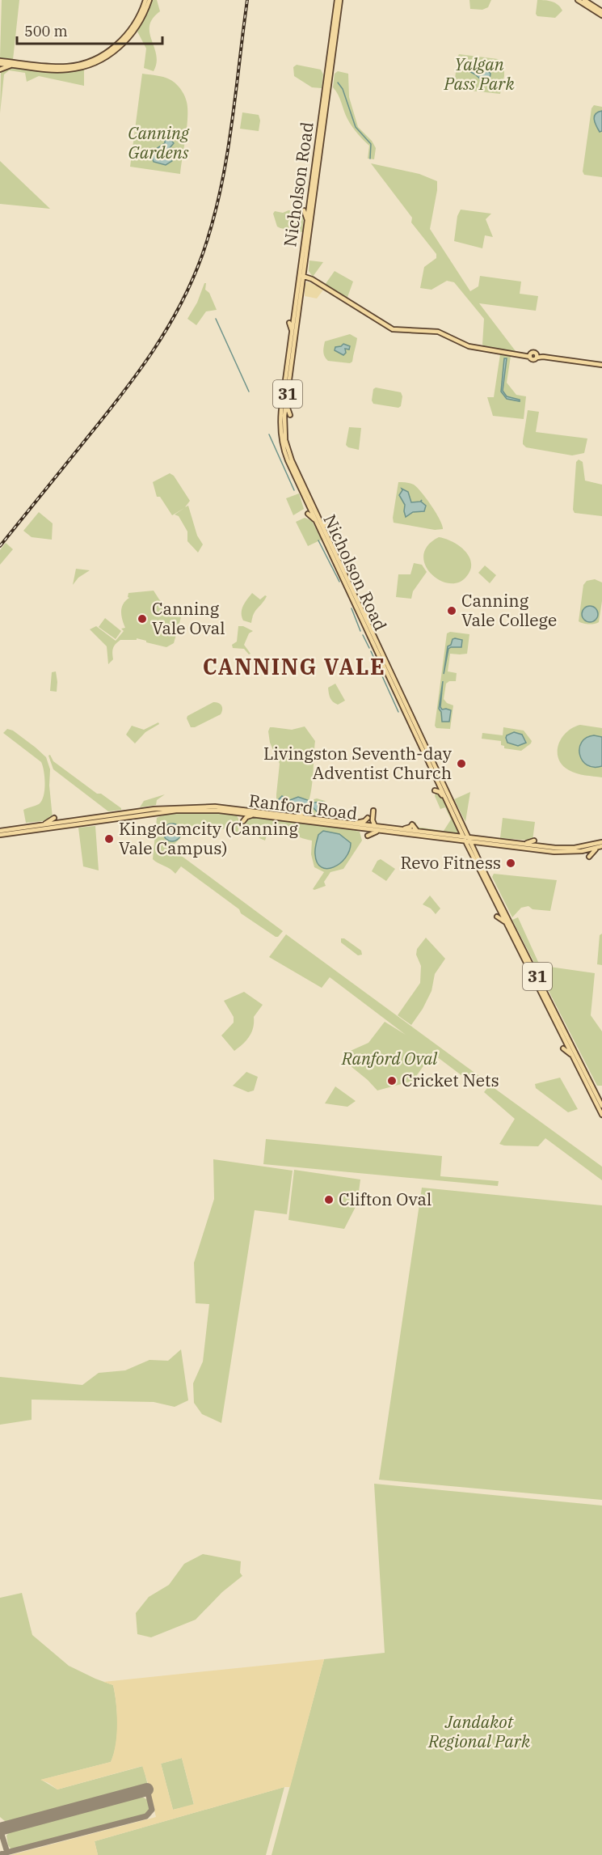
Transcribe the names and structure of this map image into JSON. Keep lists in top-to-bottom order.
{
  "streets": {
    "main road": ["Nicholson Road", "31", "Ranford Road"]
  },
  "crossings": [
    ["Nicholson Road", "Ranford Road"]
  ],
  "districts": ["CANNING VALE"],
  "parks": [
    "Yalgan Pass Park",
    "Canning Gardens",
    "Ranford Oval",
    "Jandakot Regional Park"
  ],
  "places": [
    "Canning Vale College",
    "Canning Vale Oval",
    "Livingston Seventh-day Adventist Church",
    "Kingdomcity (Canning Vale Campus)",
    "Revo Fitness",
    "Cricket Nets",
    "Clifton Oval"
  ],
  "scale_bar": "500 m"
}
